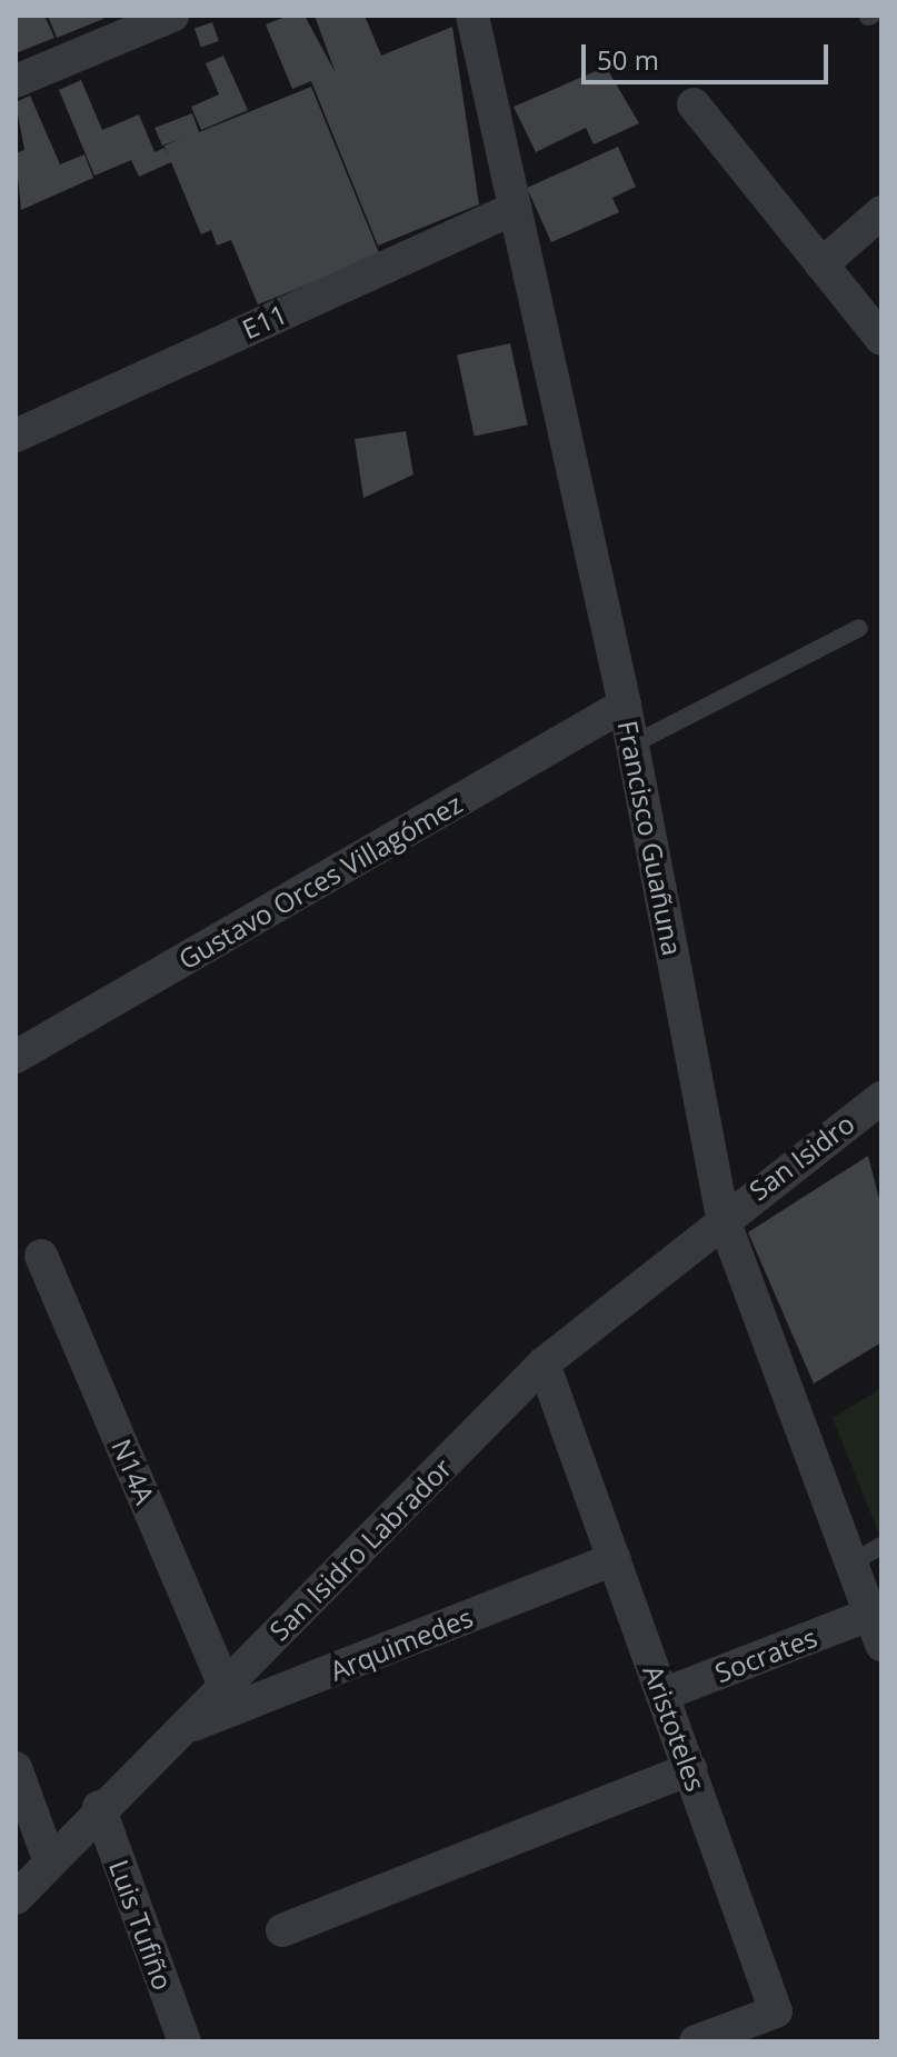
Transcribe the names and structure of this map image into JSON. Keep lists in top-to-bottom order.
{
  "streets": {
    "street": [
      "E11",
      "Francisco Guañuna",
      "Gustavo Orces Villagómez",
      "San Isidro",
      "N14A",
      "San Isidro Labrador",
      "Arquimedes",
      "Socrates",
      "Aristoteles",
      "Luis Tufiño"
    ]
  },
  "crossings": [
    ["E11", "Francisco Guañuna"],
    ["Francisco Guañuna", "Gustavo Orces Villagómez"],
    ["Francisco Guañuna", "San Isidro"],
    ["Francisco Guañuna", "San Isidro Labrador"],
    ["Francisco Guañuna", "Socrates"],
    ["San Isidro", "San Isidro Labrador"],
    ["N14A", "San Isidro Labrador"],
    ["San Isidro Labrador", "Arquimedes"],
    ["San Isidro Labrador", "Aristoteles"],
    ["San Isidro Labrador", "Luis Tufiño"],
    ["Arquimedes", "Aristoteles"],
    ["Socrates", "Aristoteles"]
  ],
  "scale_bar": "50 m"
}
